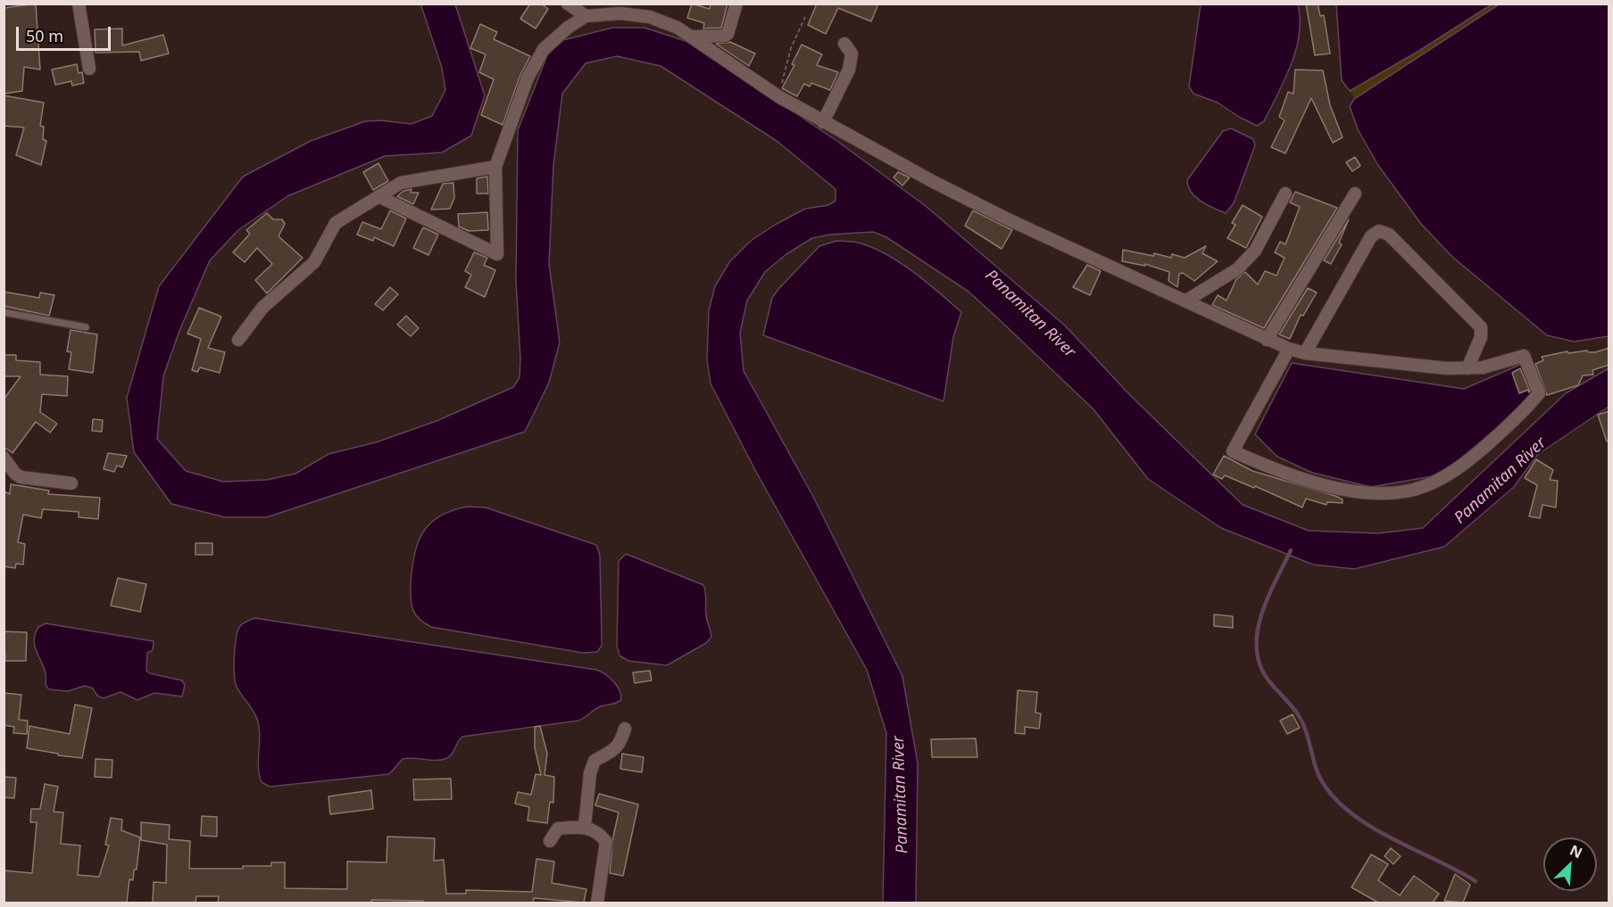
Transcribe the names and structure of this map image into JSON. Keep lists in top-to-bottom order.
{
  "water": ["Panamitan River"],
  "scale_bar": "50 m",
  "north": "top right"
}
